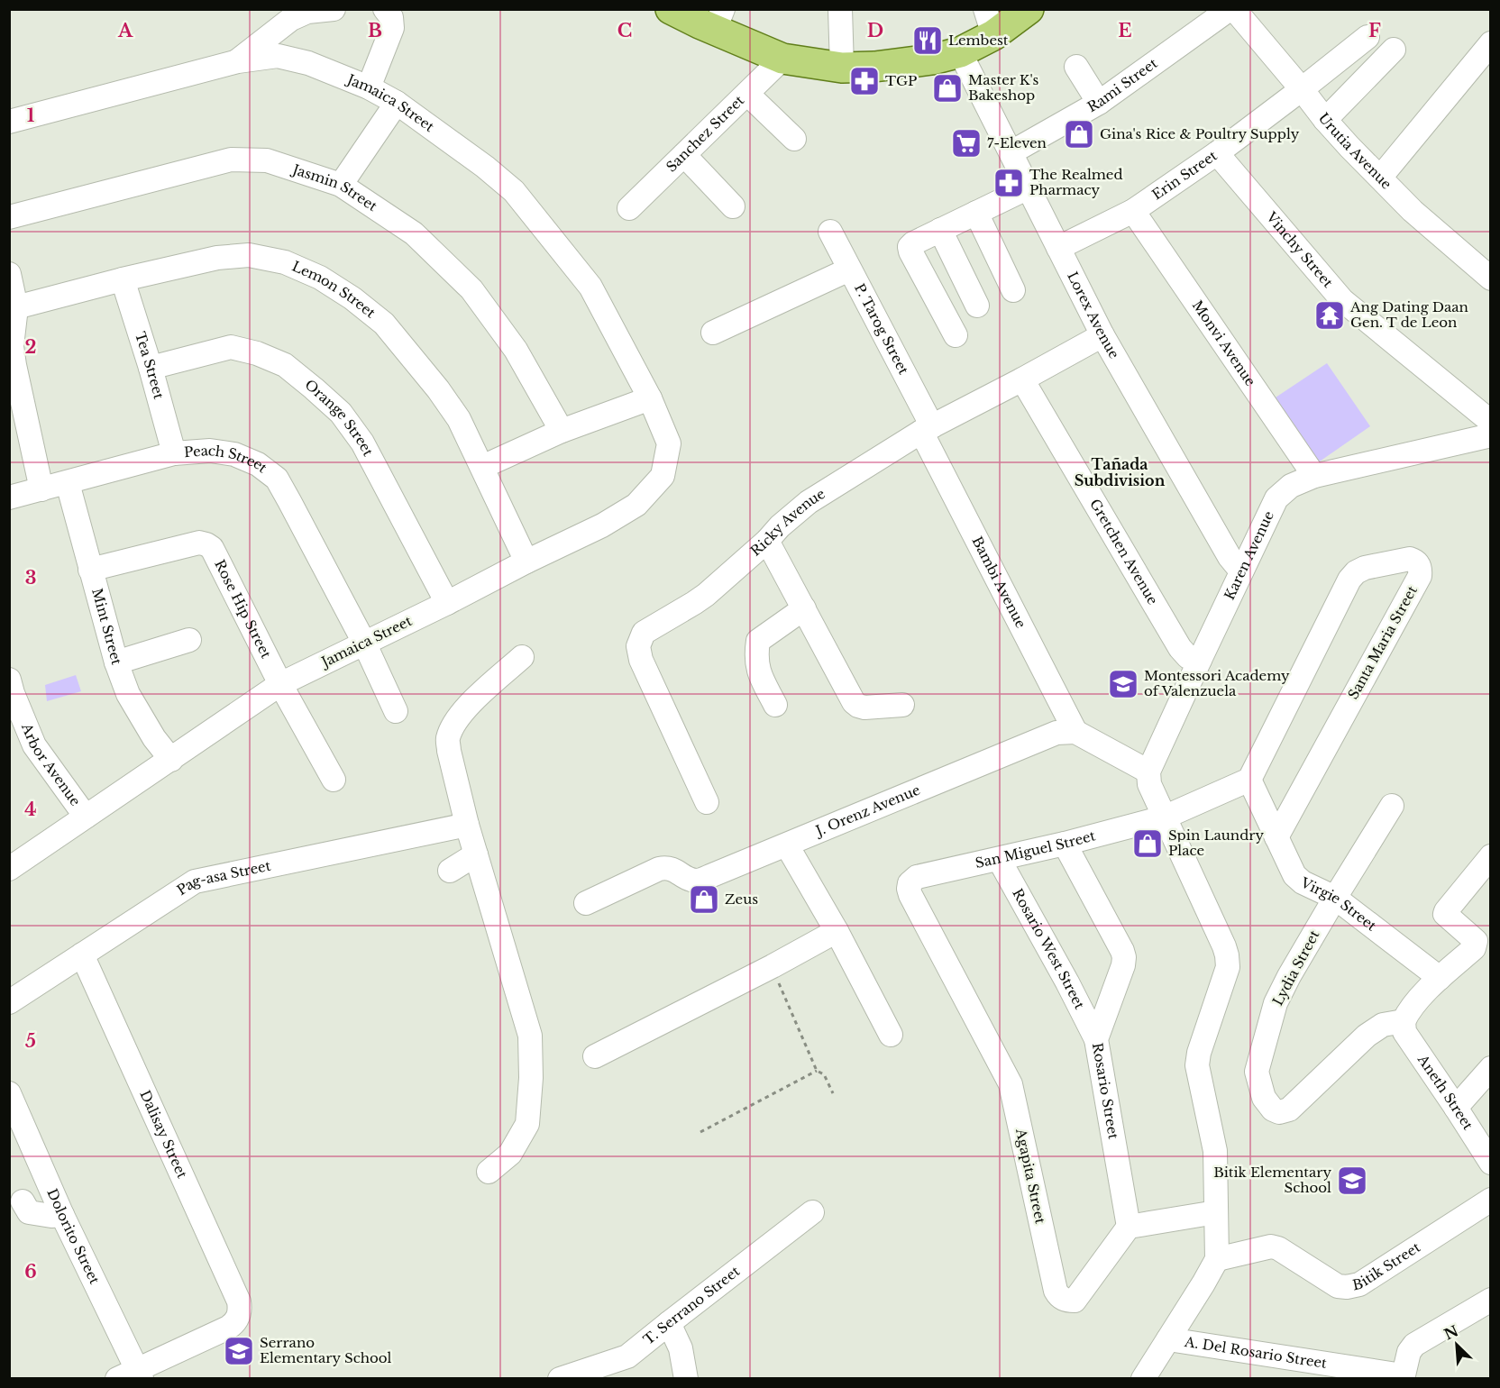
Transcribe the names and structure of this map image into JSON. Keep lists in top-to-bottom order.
{
  "streets": {
    "street": [
      "Rami Street",
      "Jamaica Street",
      "Sanchez Street",
      "Urutia Avenue",
      "Erin Street",
      "Jasmin Street",
      "Vinchy Street",
      "Lemon Street",
      "Lorex Avenue",
      "P. Tarog Street",
      "Monvi Avenue",
      "Tea Street",
      "Orange Street",
      "Peach Street",
      "Ricky Avenue",
      "Gretchen Avenue",
      "Karen Avenue",
      "Bambi Avenue",
      "Rose Hip Street",
      "Mint Street",
      "Santa Maria Street",
      "Arbor Avenue",
      "J. Orenz Avenue",
      "San Miguel Street",
      "Pag-asa Street",
      "Virgie Street",
      "Rosario West Street",
      "Lydia Street",
      "Rosario Street",
      "Aneth Street",
      "Dalisay Street",
      "Agapita Street",
      "Dolorito Street",
      "Bitik Street",
      "T. Serrano Street",
      "A. Del Rosario Street"
    ]
  },
  "crossings": [
    ["Rami Street", "Lorex Avenue"],
    ["Jamaica Street", "Lemon Street"],
    ["Jamaica Street", "Orange Street"],
    ["Jamaica Street", "Peach Street"],
    ["Jamaica Street", "Rose Hip Street"],
    ["Jamaica Street", "Mint Street"],
    ["Jamaica Street", "Arbor Avenue"],
    ["Urutia Avenue", "Erin Street"],
    ["Erin Street", "Vinchy Street"],
    ["Erin Street", "Lorex Avenue"],
    ["Erin Street", "Monvi Avenue"],
    ["Lemon Street", "Tea Street"],
    ["Lorex Avenue", "Ricky Avenue"],
    ["Lorex Avenue", "Karen Avenue"],
    ["P. Tarog Street", "Ricky Avenue"],
    ["P. Tarog Street", "Bambi Avenue"],
    ["Monvi Avenue", "Karen Avenue"],
    ["Tea Street", "Orange Street"],
    ["Tea Street", "Peach Street"],
    ["Peach Street", "Mint Street"],
    ["Ricky Avenue", "Gretchen Avenue"],
    ["Ricky Avenue", "Bambi Avenue"],
    ["Gretchen Avenue", "Karen Avenue"],
    ["Bambi Avenue", "J. Orenz Avenue"],
    ["Rose Hip Street", "Mint Street"],
    ["Santa Maria Street", "Virgie Street"],
    ["San Miguel Street", "Rosario West Street"],
    ["San Miguel Street", "Rosario Street"],
    ["San Miguel Street", "Agapita Street"],
    ["Pag-asa Street", "Dalisay Street"],
    ["Virgie Street", "Lydia Street"],
    ["Rosario West Street", "Rosario Street"],
    ["Lydia Street", "Aneth Street"],
    ["Rosario Street", "Agapita Street"],
    ["Dalisay Street", "Dolorito Street"]
  ],
  "districts": ["Tañada Subdivision"],
  "places": {
    "restaurant": ["Lembest"],
    "pharmacy": ["TGP", "The Realmed Pharmacy"],
    "shop": [
      "Master K's Bakeshop",
      "Gina's Rice & Poultry Supply",
      "Spin Laundry Place",
      "Zeus"
    ],
    "supermarket": ["7-Eleven"],
    "temple": ["Ang Dating Daan Gen. T de Leon"],
    "school or university": ["Montessori Academy of Valenzuela", "Bitik Elementary School", "Serrano Elementary School"]
  },
  "north": "top left",
  "grid": {
    "columns": [
      "A",
      "B",
      "C",
      "D",
      "E",
      "F"
    ],
    "rows": [
      "1",
      "2",
      "3",
      "4",
      "5",
      "6"
    ]
  }
}
